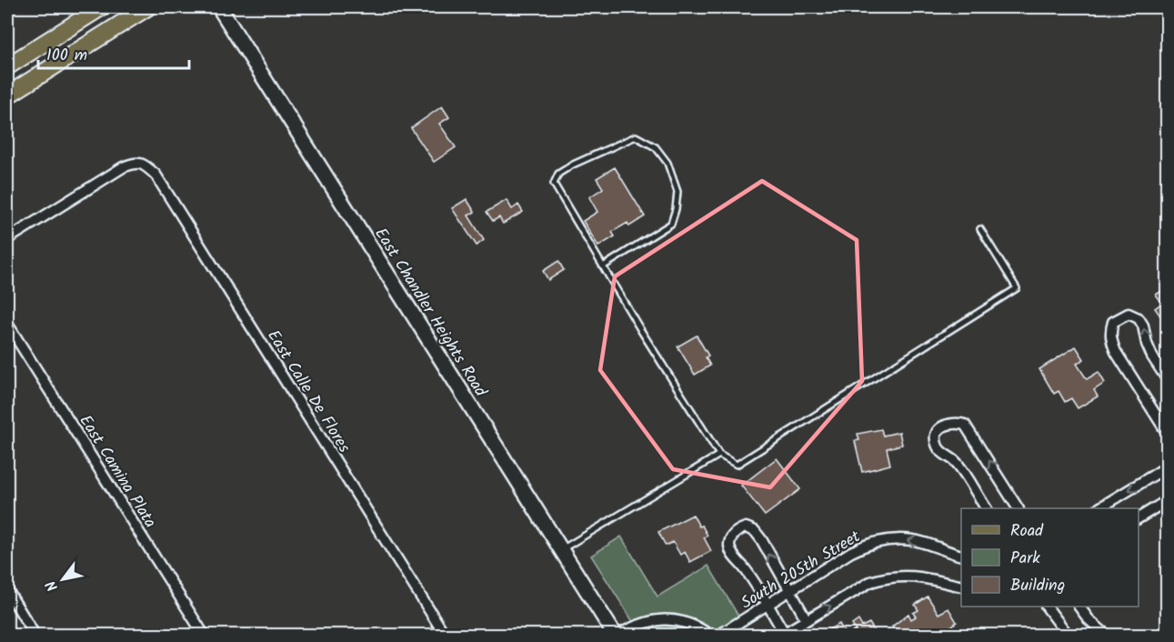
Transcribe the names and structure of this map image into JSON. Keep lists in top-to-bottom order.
{
  "streets": {
    "main road": ["East Chandler Heights Road"],
    "street": ["East Calle De Flores", "East Camina Plata", "South 205th Street"]
  },
  "legend": ["Road", "Park", "Building"],
  "scale_bar": "100 m",
  "north": "bottom left"
}
